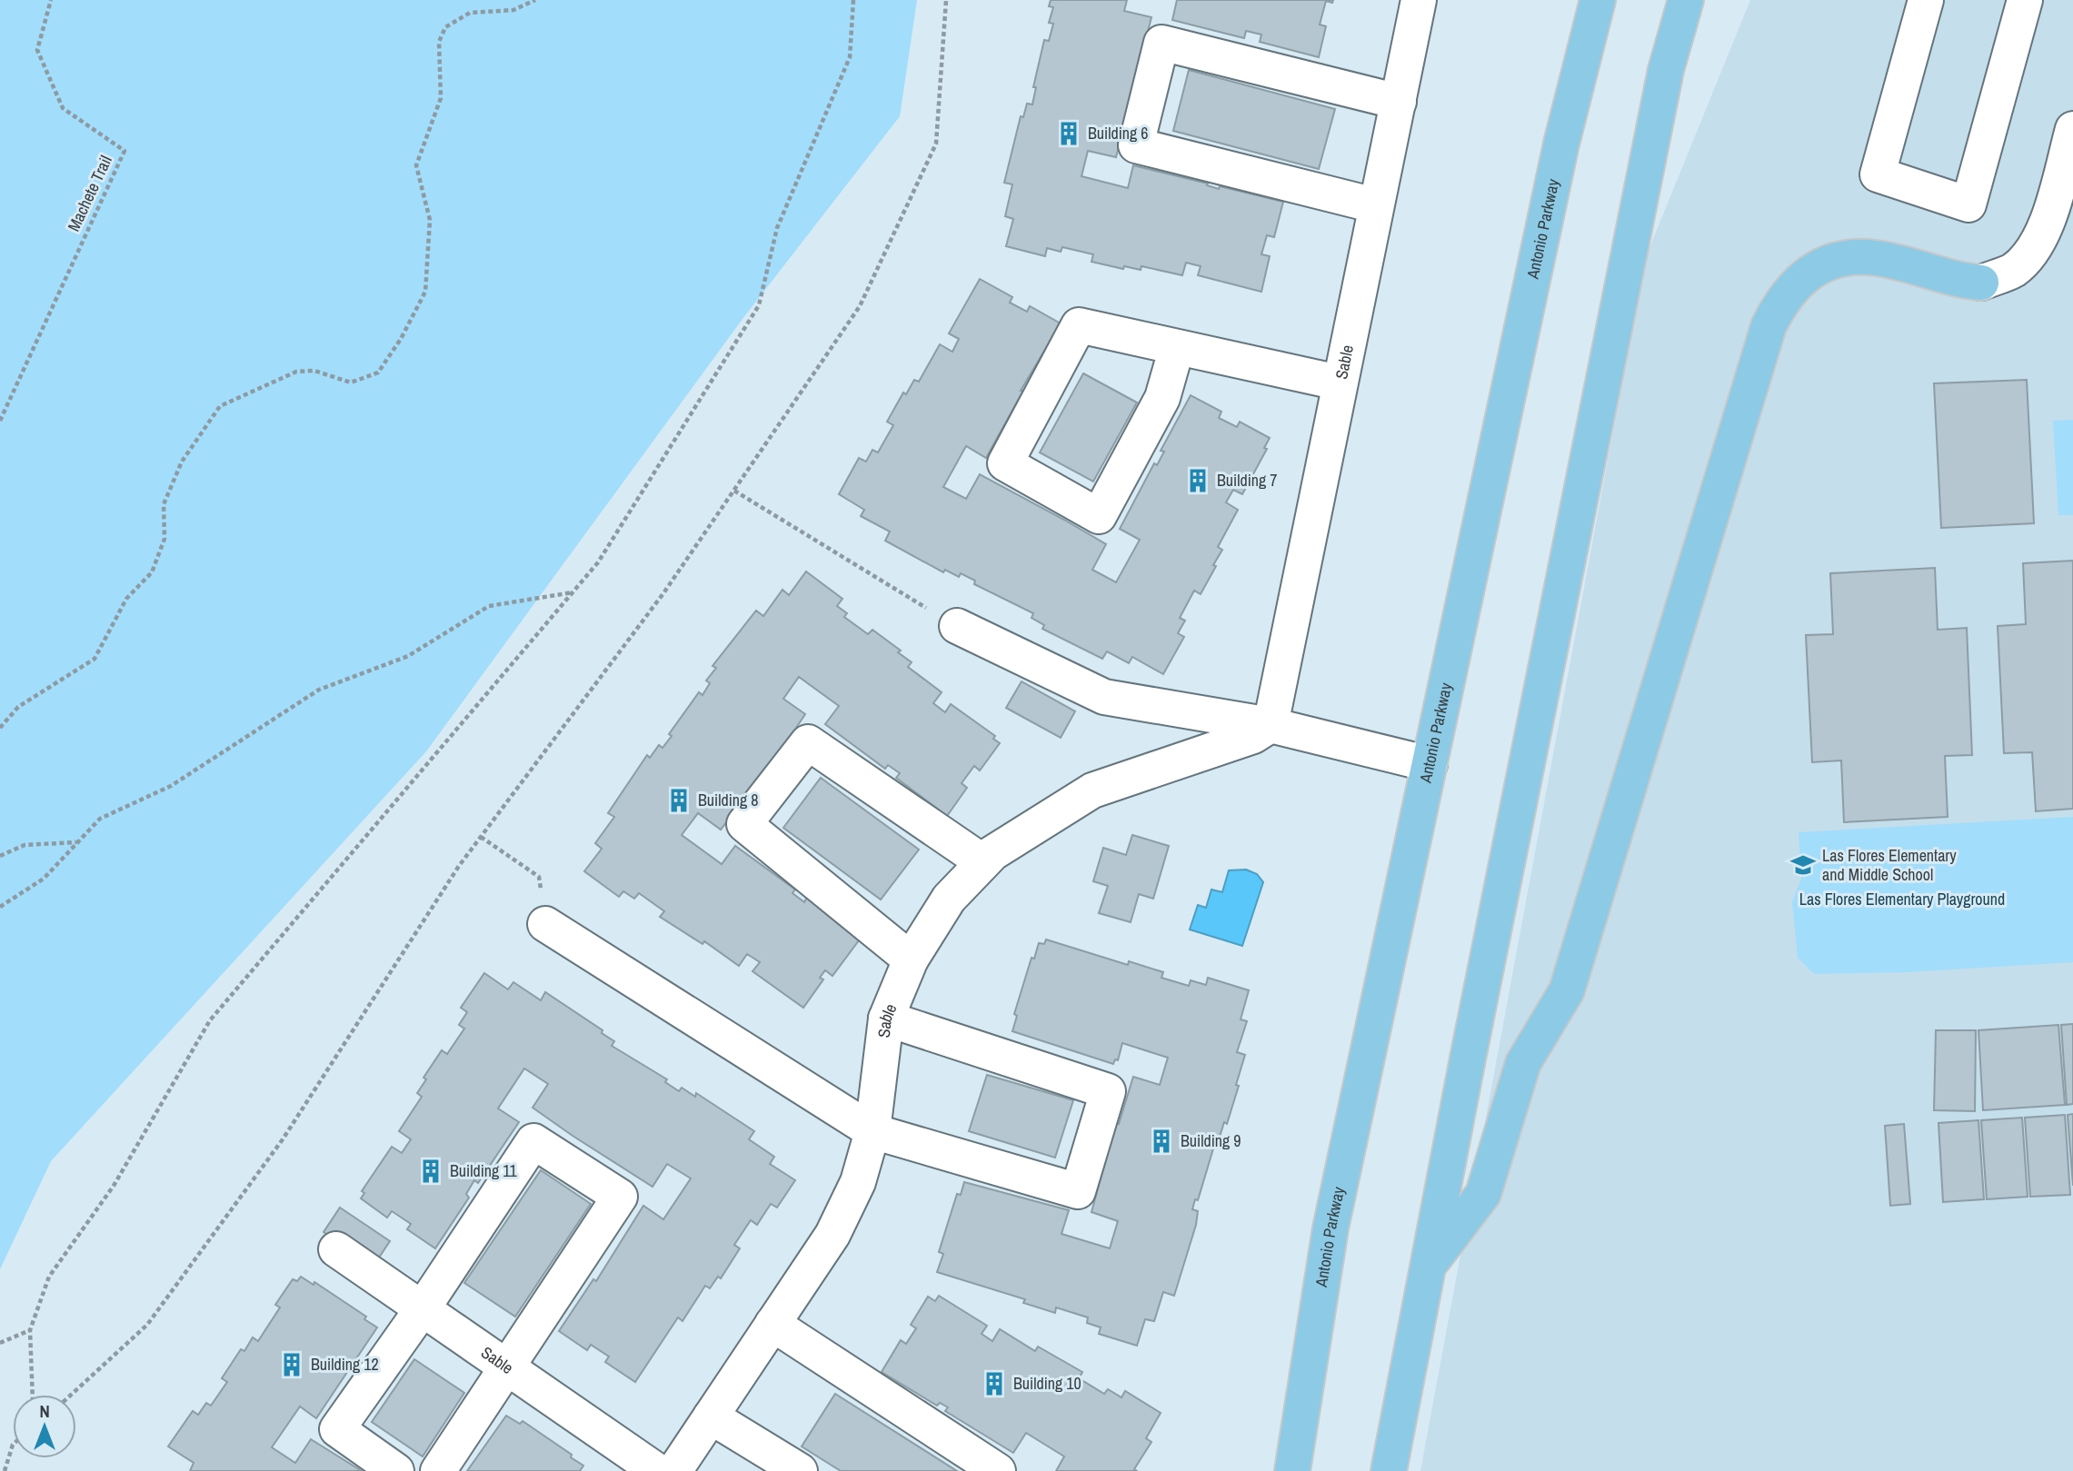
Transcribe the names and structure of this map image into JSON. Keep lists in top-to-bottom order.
{
  "streets": {
    "main road": ["Antonio Parkway"],
    "street": ["Sable"],
    "path": ["Machete Trail"]
  },
  "parks": ["Las Flores Elementary Playground"],
  "places": {
    "building": [
      "Building 6",
      "Building 7",
      "Building 8",
      "Building 9",
      "Building 11",
      "Building 12",
      "Building 10"
    ],
    "school or university": ["Las Flores Elementary and Middle School"]
  },
  "north": "top"
}
